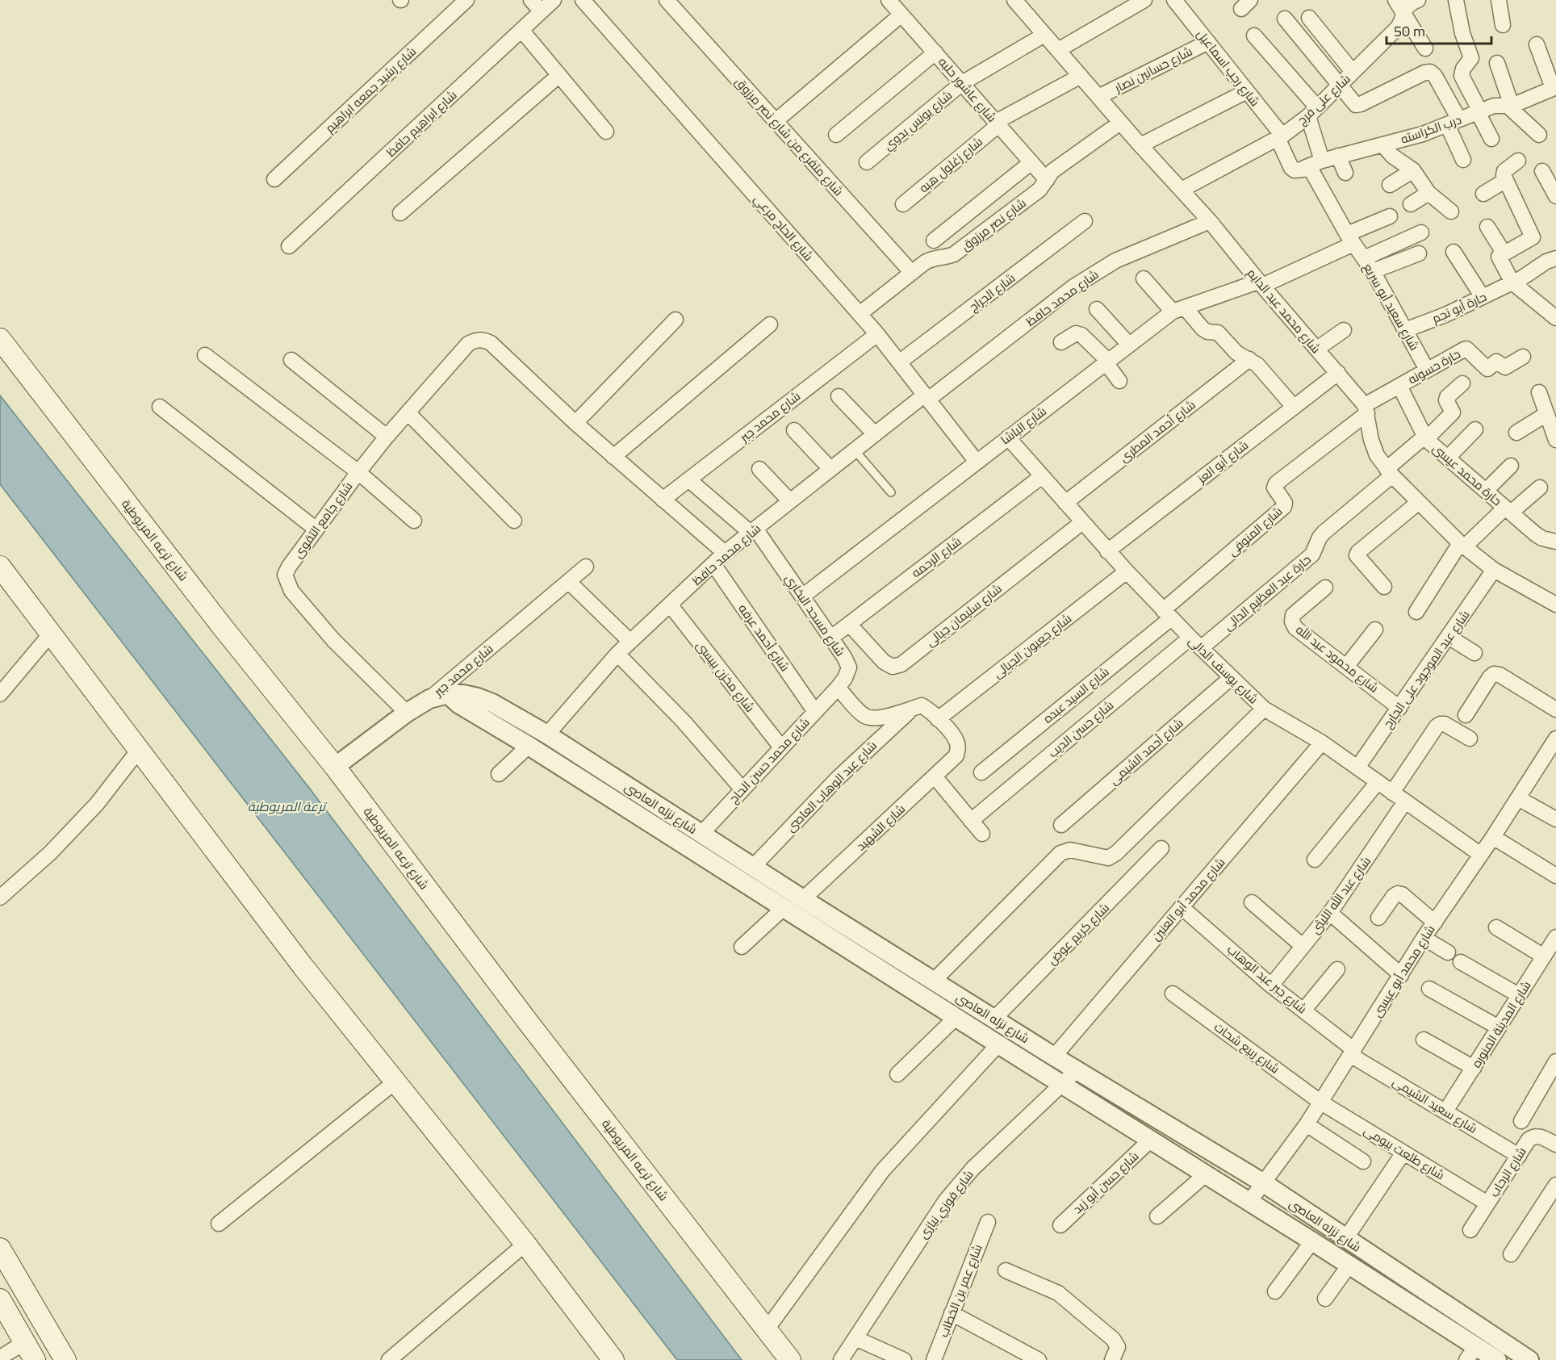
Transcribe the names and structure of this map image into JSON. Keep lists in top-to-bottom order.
{
  "streets": {
    "main road": ["شارع ترعه المريوطية"],
    "street": [
      "شارع رجب اسماعيل",
      "شارع حسانين نصار",
      "شارع رشيد جمعه ابراهيم",
      "شارع عاشور حلبه",
      "شارع على فرج",
      "شارع يونس بدوي",
      "شارع ابراهيم حافظ",
      "درب الكراسته",
      "شارع متفرع من شارع نصر مرزوق",
      "شارع زغلول هبه",
      "شارع نصر مرزوق",
      "شارع الحاج مرعي",
      "شارع الجراج",
      "شارع محمد حافظ",
      "شارع سعيد أبو سريع",
      "حارة أبو نجم",
      "شارع محمد عبد الدايم",
      "حارة حسونه",
      "شارع محمد جبر",
      "شارع الباشا",
      "شارع أحمد المطرى",
      "شارع أبو العز",
      "حارة محمد عيسى",
      "شارع جامع التقوى",
      "شارع المنوفى",
      "شارع الرحمه",
      "حارة عبد العظيم الدالى",
      "شارع مسجد البخاري",
      "شارع سليمان جبالى",
      "شارع أحمد عرفه",
      "شارع جعيون الجبالى",
      "شارع محمود عبد الله",
      "شارع عبد الموجود على الجارح",
      "شارع يوسف الدالى",
      "شارع مخزن بيبسى",
      "شارع السيد عبده",
      "شارع حسن الديب",
      "شارع أحمد الشيمى",
      "شارع محمد حسن الحاج",
      "شارع عبد الوهاب العاصى",
      "شارع نزله العاصى",
      "شارع الشهيد",
      "شارع عبد الله الليثى",
      "شارع محمد أبو العنين",
      "شارع كريم عوض",
      "شارع محمد أبو عيسى",
      "شارع جبر عبد الوهاب",
      "شارع المدينة المنوره",
      "شارع ربيع شحات",
      "شارع سعيد الشيمى",
      "شارع طلعت بيومى",
      "شارع الرحاب",
      "شارع حسن أبو زيد",
      "شارع فوزي نيازى",
      "شارع عمر بن الخطاب"
    ]
  },
  "crossings": [
    ["شارع رجب اسماعيل", "شارع حسانين نصار"],
    ["شارع رجب اسماعيل", "شارع على فرج"],
    ["شارع رجب اسماعيل", "درب الكراسته"],
    ["شارع رجب اسماعيل", "شارع سعيد أبو سريع"],
    ["شارع حسانين نصار", "شارع محمد عبد الدايم"],
    ["شارع عاشور حلبه", "شارع يونس بدوي"],
    ["شارع عاشور حلبه", "شارع زغلول هبه"],
    ["شارع عاشور حلبه", "شارع نصر مرزوق"],
    ["شارع على فرج", "شارع محمد عبد الدايم"],
    ["شارع يونس بدوي", "شارع محمد عبد الدايم"],
    ["درب الكراسته", "شارع سعيد أبو سريع"],
    ["شارع متفرع من شارع نصر مرزوق", "شارع نصر مرزوق"],
    ["شارع زغلول هبه", "شارع محمد عبد الدايم"],
    ["شارع نصر مرزوق", "شارع الحاج مرعي"],
    ["شارع نصر مرزوق", "شارع محمد عبد الدايم"],
    ["شارع الحاج مرعي", "شارع الجراج"],
    ["شارع الحاج مرعي", "شارع محمد حافظ"],
    ["شارع الحاج مرعي", "شارع محمد جبر"],
    ["شارع الحاج مرعي", "شارع الباشا"],
    ["شارع محمد حافظ", "شارع محمد عبد الدايم"],
    ["شارع محمد حافظ", "شارع مسجد البخاري"],
    ["شارع محمد حافظ", "شارع أحمد عرفه"],
    ["شارع محمد حافظ", "شارع مخزن بيبسى"],
    ["شارع محمد حافظ", "شارع نزله العاصى"],
    ["شارع سعيد أبو سريع", "حارة أبو نجم"],
    ["شارع سعيد أبو سريع", "حارة حسونه"],
    ["شارع سعيد أبو سريع", "شارع الباشا"],
    ["شارع محمد عبد الدايم", "حارة حسونه"],
    ["شارع محمد عبد الدايم", "شارع الباشا"],
    ["شارع محمد عبد الدايم", "شارع أبو العز"],
    ["شارع محمد عبد الدايم", "شارع المنوفى"],
    ["حارة حسونه", "حارة محمد عيسى"],
    ["حارة حسونه", "شارع المنوفى"],
    ["شارع محمد جبر", "شارع مسجد البخاري"],
    ["شارع محمد جبر", "شارع نزله العاصى"],
    ["شارع الباشا", "شارع مسجد البخاري"],
    ["شارع الباشا", "شارع يوسف الدالى"],
    ["شارع أحمد المطرى", "شارع يوسف الدالى"],
    ["شارع أبو العز", "شارع يوسف الدالى"],
    ["حارة محمد عيسى", "حارة عبد العظيم الدالى"],
    ["شارع جامع التقوى", "شارع نزله العاصى"],
    ["شارع المنوفى", "شارع يوسف الدالى"],
    ["شارع المنوفى", "شارع السيد عبده"],
    ["شارع ترعه المريوطية", "شارع نزله العاصى"],
    ["شارع الرحمه", "شارع مسجد البخاري"],
    ["شارع الرحمه", "شارع سليمان جبالى"],
    ["شارع الرحمه", "شارع يوسف الدالى"],
    ["حارة عبد العظيم الدالى", "شارع يوسف الدالى"],
    ["حارة عبد العظيم الدالى", "شارع حسن الديب"],
    ["شارع مسجد البخاري", "شارع محمد حسن الحاج"],
    ["شارع سليمان جبالى", "شارع يوسف الدالى"],
    ["شارع أحمد عرفه", "شارع محمد حسن الحاج"],
    ["شارع جعيون الجبالى", "شارع يوسف الدالى"],
    ["شارع جعيون الجبالى", "شارع الشهيد"],
    ["شارع محمود عبد الله", "شارع عبد الموجود على الجارح"],
    ["شارع عبد الموجود على الجارح", "شارع يوسف الدالى"],
    ["شارع يوسف الدالى", "شارع السيد عبده"],
    ["شارع يوسف الدالى", "شارع حسن الديب"],
    ["شارع يوسف الدالى", "شارع أحمد الشيمى"],
    ["شارع يوسف الدالى", "شارع عبد الله الليثى"],
    ["شارع يوسف الدالى", "شارع محمد أبو العنين"],
    ["شارع يوسف الدالى", "شارع محمد أبو عيسى"],
    ["شارع مخزن بيبسى", "شارع محمد حسن الحاج"],
    ["شارع محمد حسن الحاج", "شارع نزله العاصى"],
    ["شارع عبد الوهاب العاصى", "شارع نزله العاصى"],
    ["شارع نزله العاصى", "شارع الشهيد"],
    ["شارع نزله العاصى", "شارع محمد أبو العنين"],
    ["شارع نزله العاصى", "شارع كريم عوض"],
    ["شارع نزله العاصى", "شارع محمد أبو عيسى"],
    ["شارع نزله العاصى", "شارع حسن أبو زيد"],
    ["شارع نزله العاصى", "شارع فوزي نيازى"],
    ["شارع عبد الله الليثى", "شارع جبر عبد الوهاب"],
    ["شارع محمد أبو العنين", "شارع جبر عبد الوهاب"],
    ["شارع محمد أبو عيسى", "شارع جبر عبد الوهاب"],
    ["شارع محمد أبو عيسى", "شارع ربيع شحات"],
    ["شارع محمد أبو عيسى", "شارع سعيد الشيمى"],
    ["شارع محمد أبو عيسى", "شارع طلعت بيومى"],
    ["شارع جبر عبد الوهاب", "شارع سعيد الشيمى"],
    ["شارع المدينة المنوره", "شارع سعيد الشيمى"],
    ["شارع ربيع شحات", "شارع طلعت بيومى"],
    ["شارع سعيد الشيمى", "شارع الرحاب"],
    ["شارع طلعت بيومى", "شارع الرحاب"]
  ],
  "water": ["ترعة المريوطية"],
  "scale_bar": "50 m"
}
